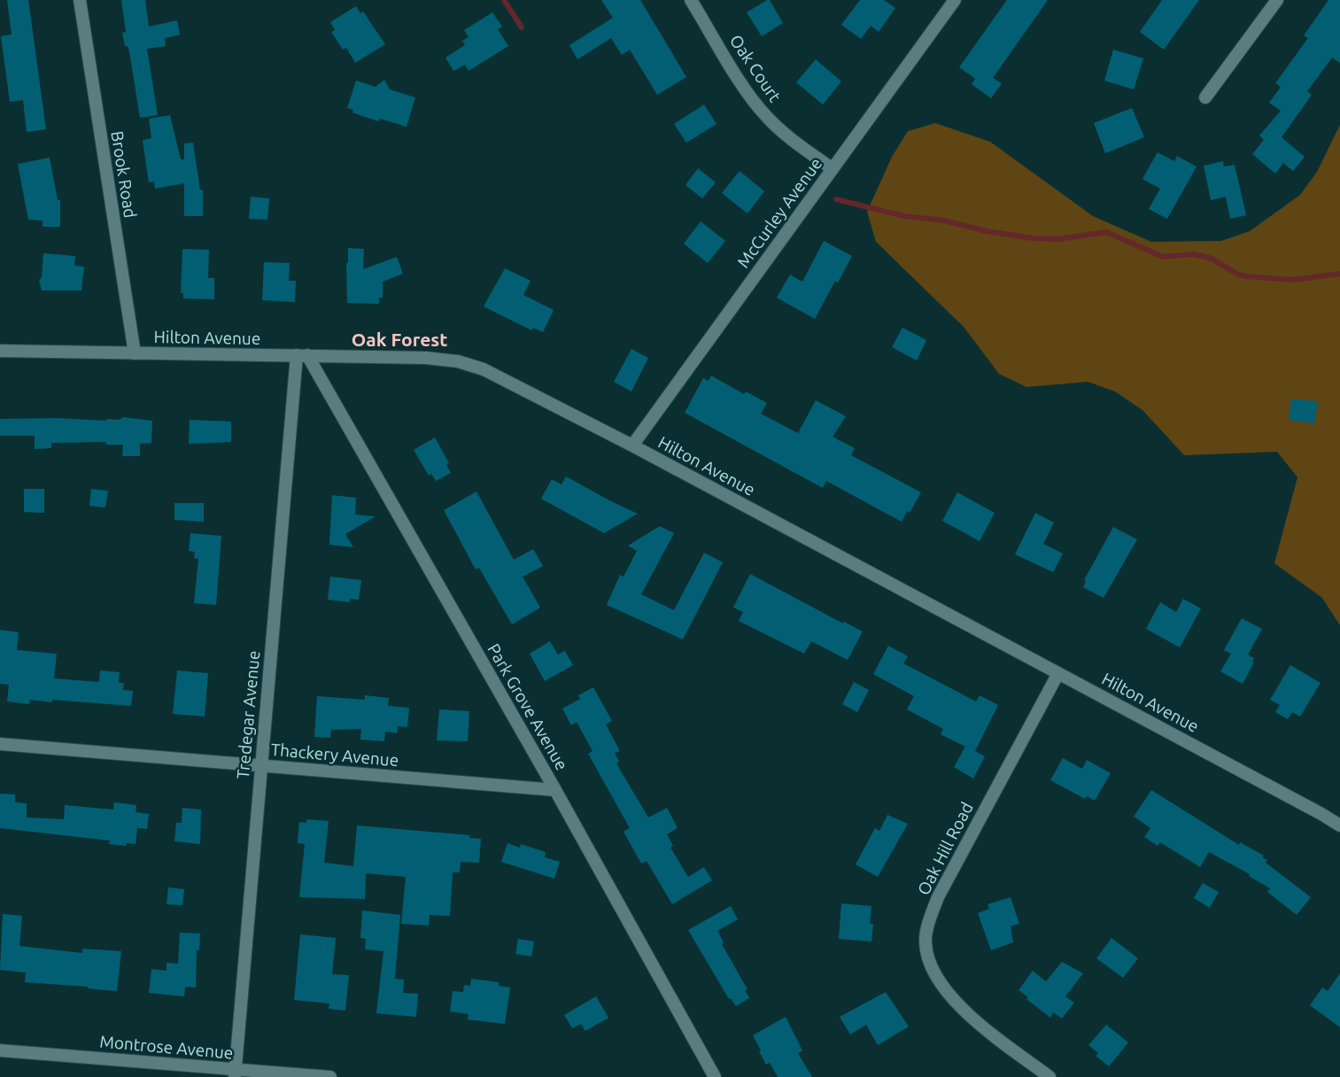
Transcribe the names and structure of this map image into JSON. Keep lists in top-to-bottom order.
{
  "streets": {
    "street": [
      "Oak Court",
      "Brook Road",
      "McCurley Avenue",
      "Hilton Avenue",
      "Park Grove Avenue",
      "Tredegar Avenue",
      "Thackery Avenue",
      "Oak Hill Road",
      "Montrose Avenue"
    ]
  },
  "crossings": [
    ["Oak Court", "McCurley Avenue"],
    ["Brook Road", "Hilton Avenue"],
    ["McCurley Avenue", "Hilton Avenue"],
    ["Hilton Avenue", "Park Grove Avenue"],
    ["Hilton Avenue", "Tredegar Avenue"],
    ["Hilton Avenue", "Oak Hill Road"],
    ["Park Grove Avenue", "Tredegar Avenue"],
    ["Park Grove Avenue", "Thackery Avenue"],
    ["Tredegar Avenue", "Thackery Avenue"],
    ["Tredegar Avenue", "Montrose Avenue"]
  ],
  "districts": ["Oak Forest"]
}
